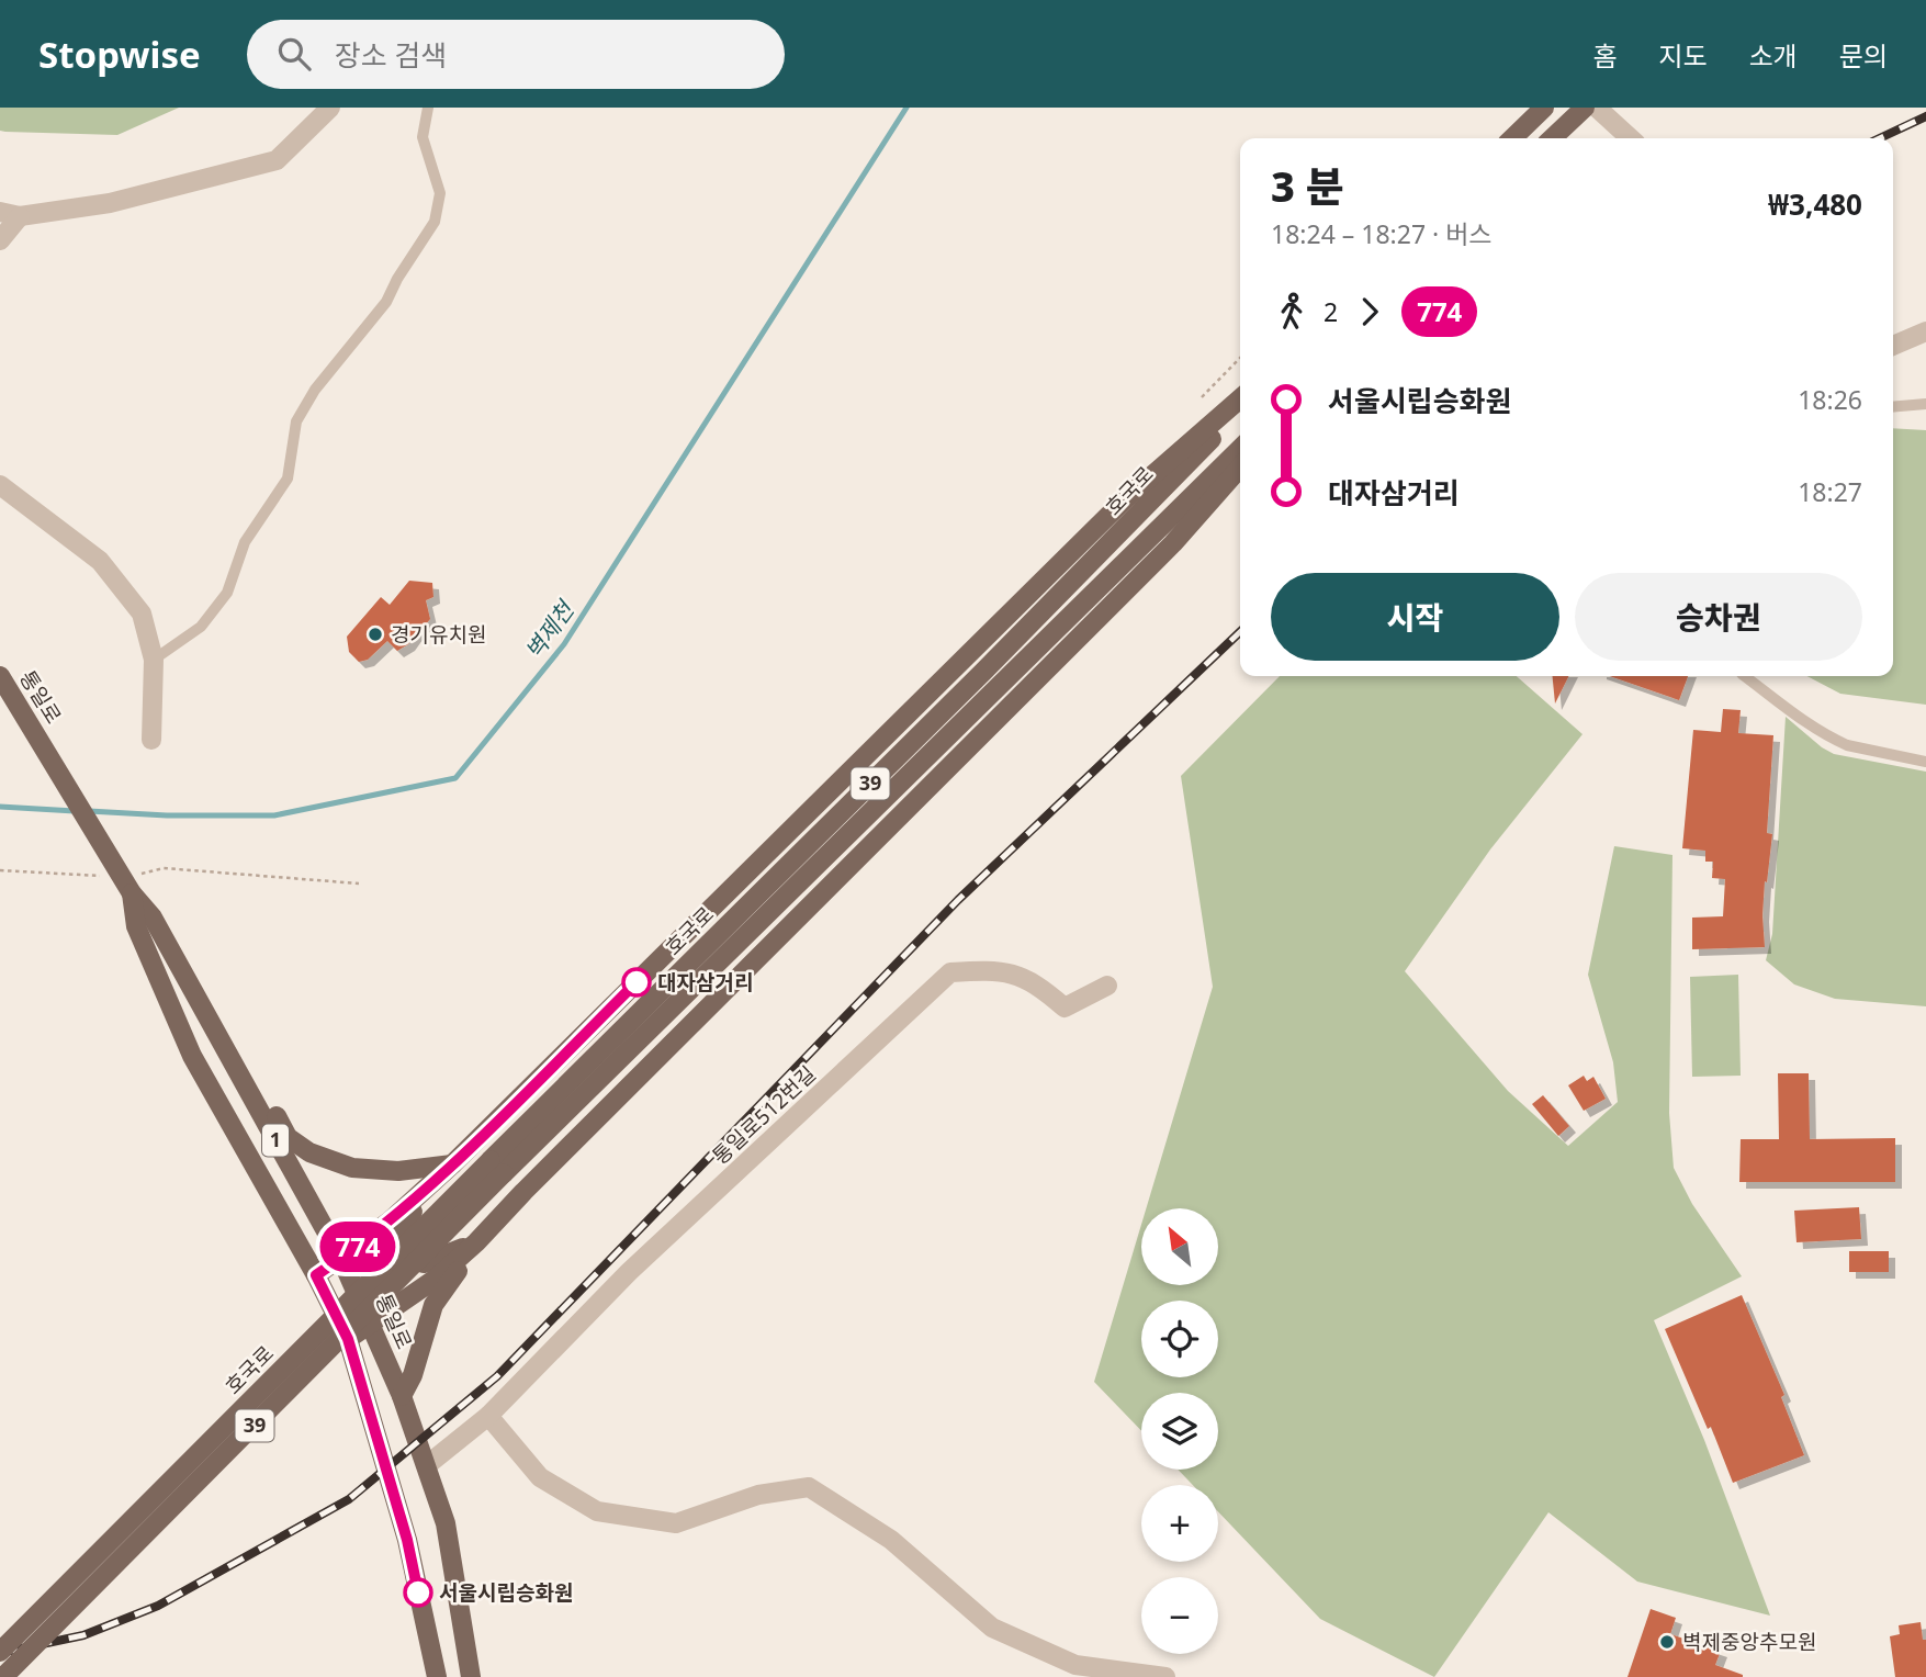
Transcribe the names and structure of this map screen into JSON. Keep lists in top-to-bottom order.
{
  "streets": {
    "main road": [
      "호국로",
      "통일로",
      "39",
      "1"
    ],
    "street": ["통일로512번길"]
  },
  "crossings": [
    ["통일로", "통일로512번길"]
  ],
  "water": ["벽제천"],
  "places": [
    "경기유치원",
    "대자삼거리",
    "서울시립승화원",
    "벽제중앙추모원"
  ],
  "lines": ["bus line 774"],
  "north": "top left",
  "page": {
    "header": "Stopwise",
    "search": "장소 검색",
    "nav": [
      "홈",
      "지도",
      "소개",
      "문의"
    ],
    "on_map": "774",
    "heading": ["3 분", "18:24 – 18:27 · 버스", "₩3,480"],
    "legs": ["2", "774"],
    "list": [
      {
        "name": "서울시립승화원",
        "value": "18:26"
      },
      {
        "name": "대자삼거리",
        "value": "18:27"
      }
    ],
    "buttons": ["시작", "승차권"],
    "map_buttons": ["+", "−"]
  }
}
